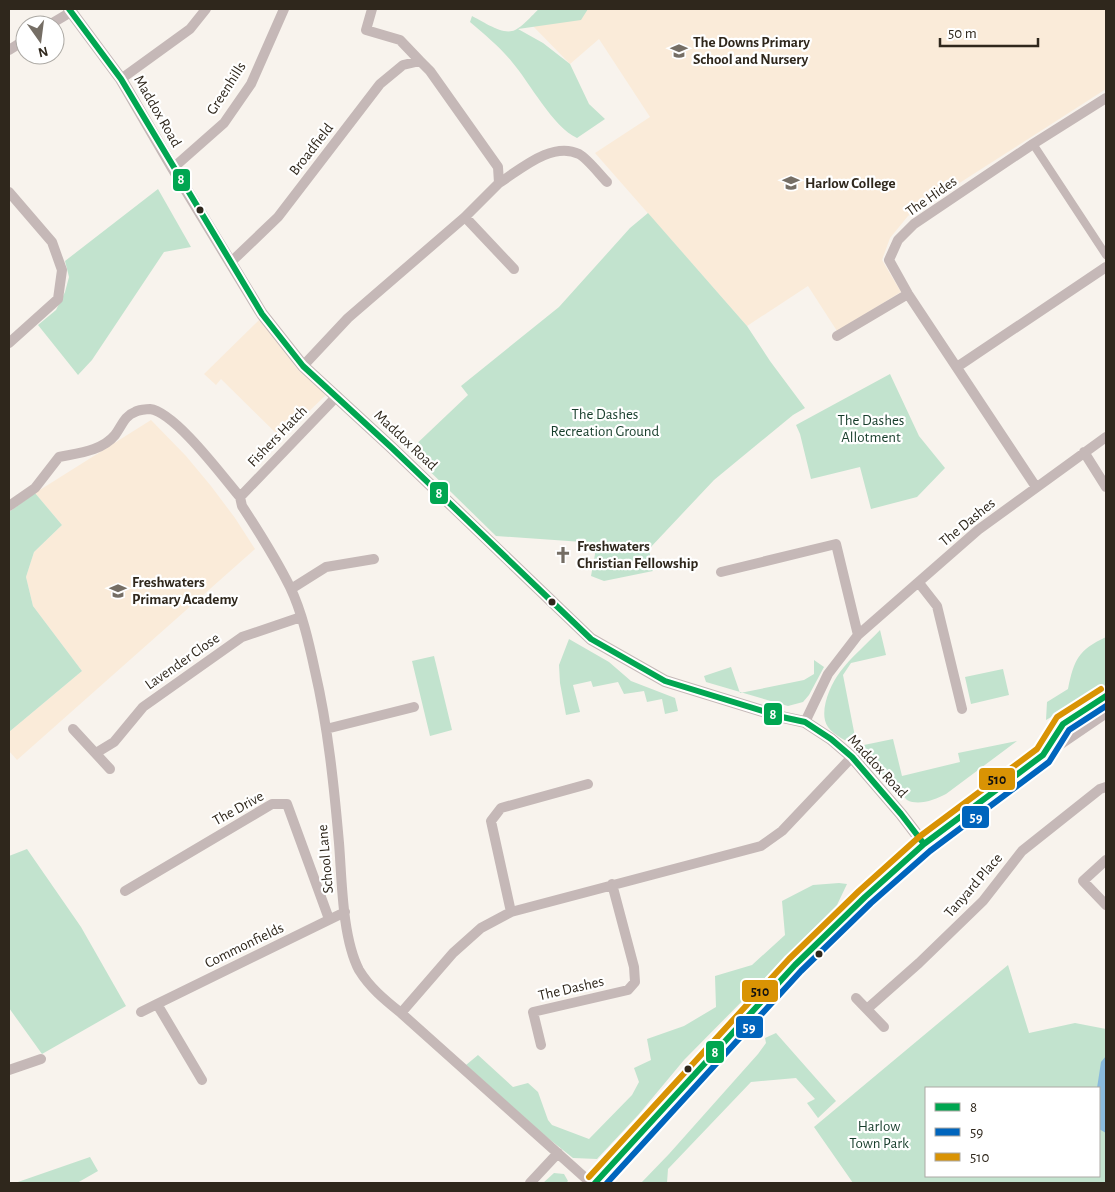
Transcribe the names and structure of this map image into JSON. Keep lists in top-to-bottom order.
{
  "streets": {
    "street": [
      "Greenhills",
      "Maddox Road",
      "Broadfield",
      "The Hides",
      "Fishers Hatch",
      "The Dashes",
      "Lavender Close",
      "The Drive",
      "School Lane",
      "Tanyard Place",
      "Commonfields"
    ]
  },
  "crossings": [
    ["Greenhills", "Maddox Road"],
    ["Maddox Road", "Broadfield"],
    ["Maddox Road", "Fishers Hatch"],
    ["Maddox Road", "The Dashes"],
    ["The Hides", "The Dashes"],
    ["Fishers Hatch", "School Lane"],
    ["Lavender Close", "School Lane"],
    ["The Drive", "Commonfields"],
    ["School Lane", "Commonfields"]
  ],
  "parks": ["The Dashes Recreation Ground", "The Dashes Allotment", "Harlow Town Park"],
  "places": {
    "school or university": ["The Downs Primary School and Nursery", "Harlow College", "Freshwaters Primary Academy"],
    "church": ["Freshwaters Christian Fellowship"]
  },
  "lines": ["transit line 8", "transit line 510", "transit line 59"],
  "legend": ["8", "59", "510"],
  "scale_bar": "50 m",
  "north": "bottom"
}
